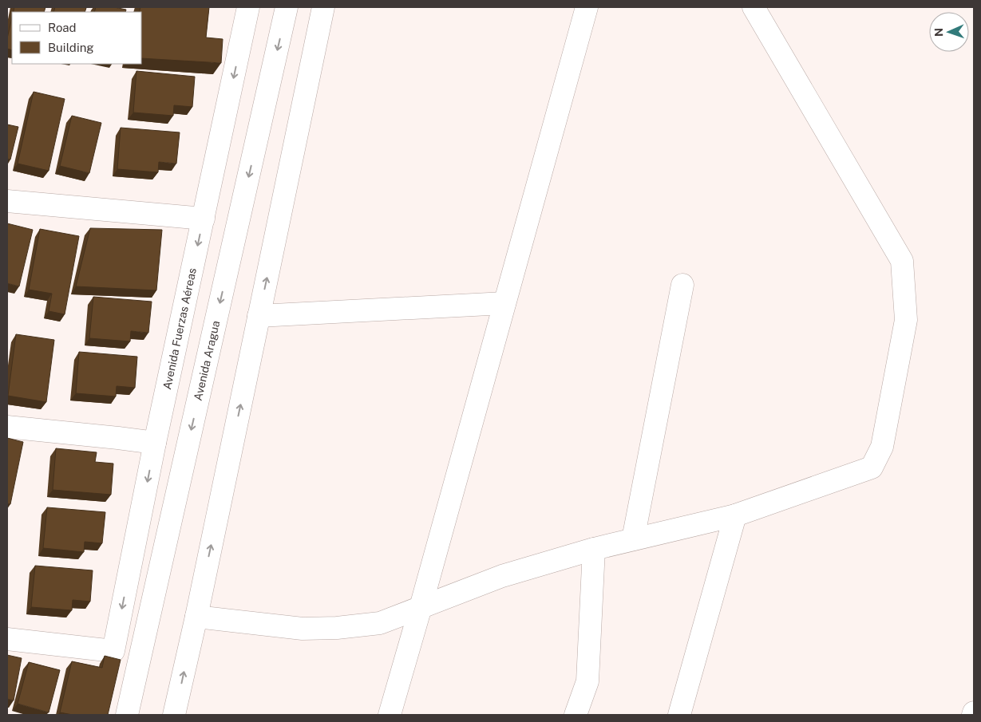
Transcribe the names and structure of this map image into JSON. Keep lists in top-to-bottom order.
{
  "streets": {
    "street": ["Avenida Fuerzas Aéreas", "Avenida Aragua"]
  },
  "legend": ["Road", "Building"],
  "north": "left"
}
